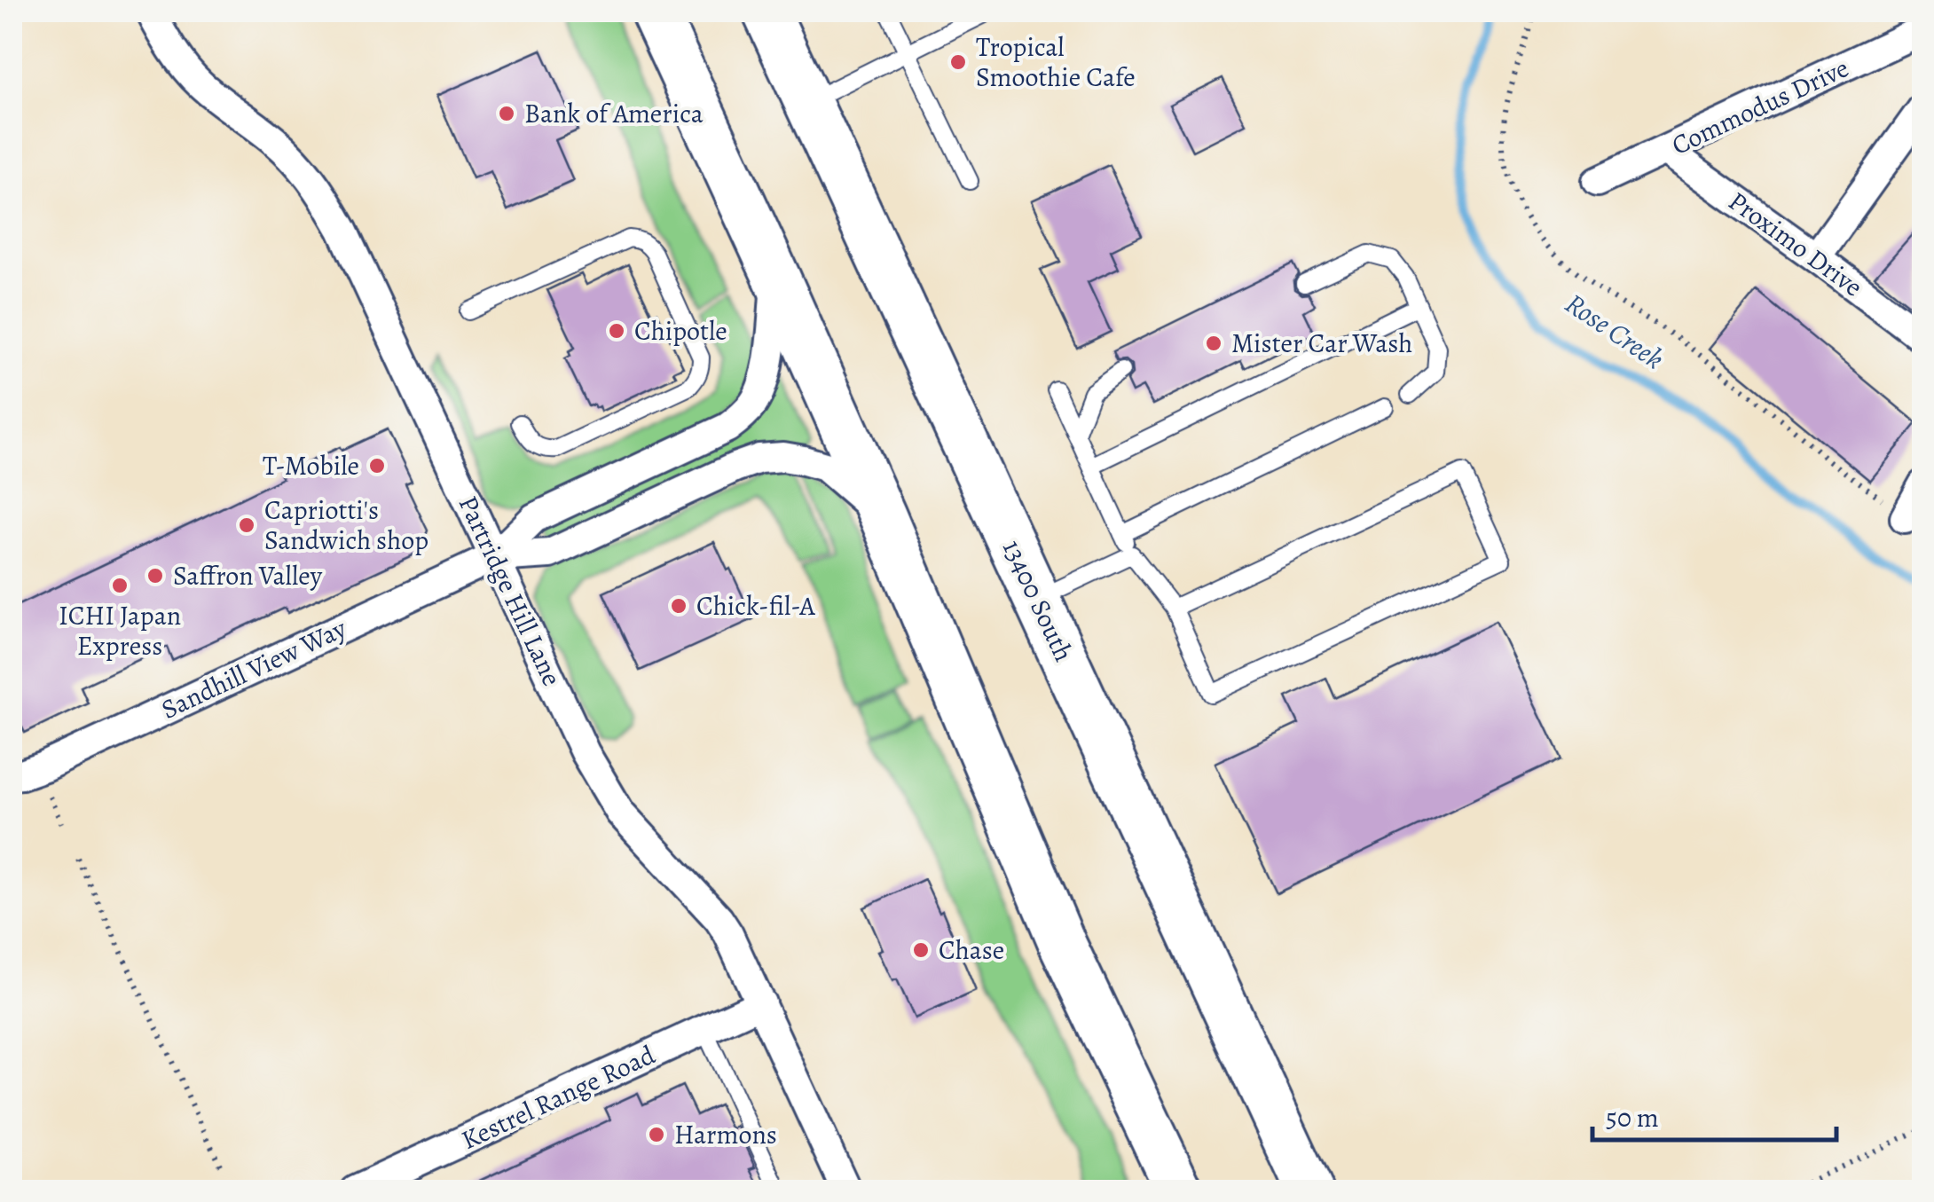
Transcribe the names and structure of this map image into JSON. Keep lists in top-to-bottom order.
{
  "streets": {
    "main road": ["13400 South"],
    "street": [
      "Commodus Drive",
      "Proximo Drive",
      "Partridge Hill Lane",
      "Sandhill View Way",
      "Kestrel Range Road"
    ]
  },
  "crossings": [
    ["Commodus Drive", "Proximo Drive"],
    ["Partridge Hill Lane", "Sandhill View Way"],
    ["Partridge Hill Lane", "Kestrel Range Road"]
  ],
  "water": ["Rose Creek"],
  "places": [
    "Tropical Smoothie Cafe",
    "Bank of America",
    "Chipotle",
    "Mister Car Wash",
    "T-Mobile",
    "Capriotti's Sandwich shop",
    "Saffron Valley",
    "ICHI Japan Express",
    "Chick-fil-A",
    "Chase",
    "Harmons"
  ],
  "scale_bar": "50 m"
}
